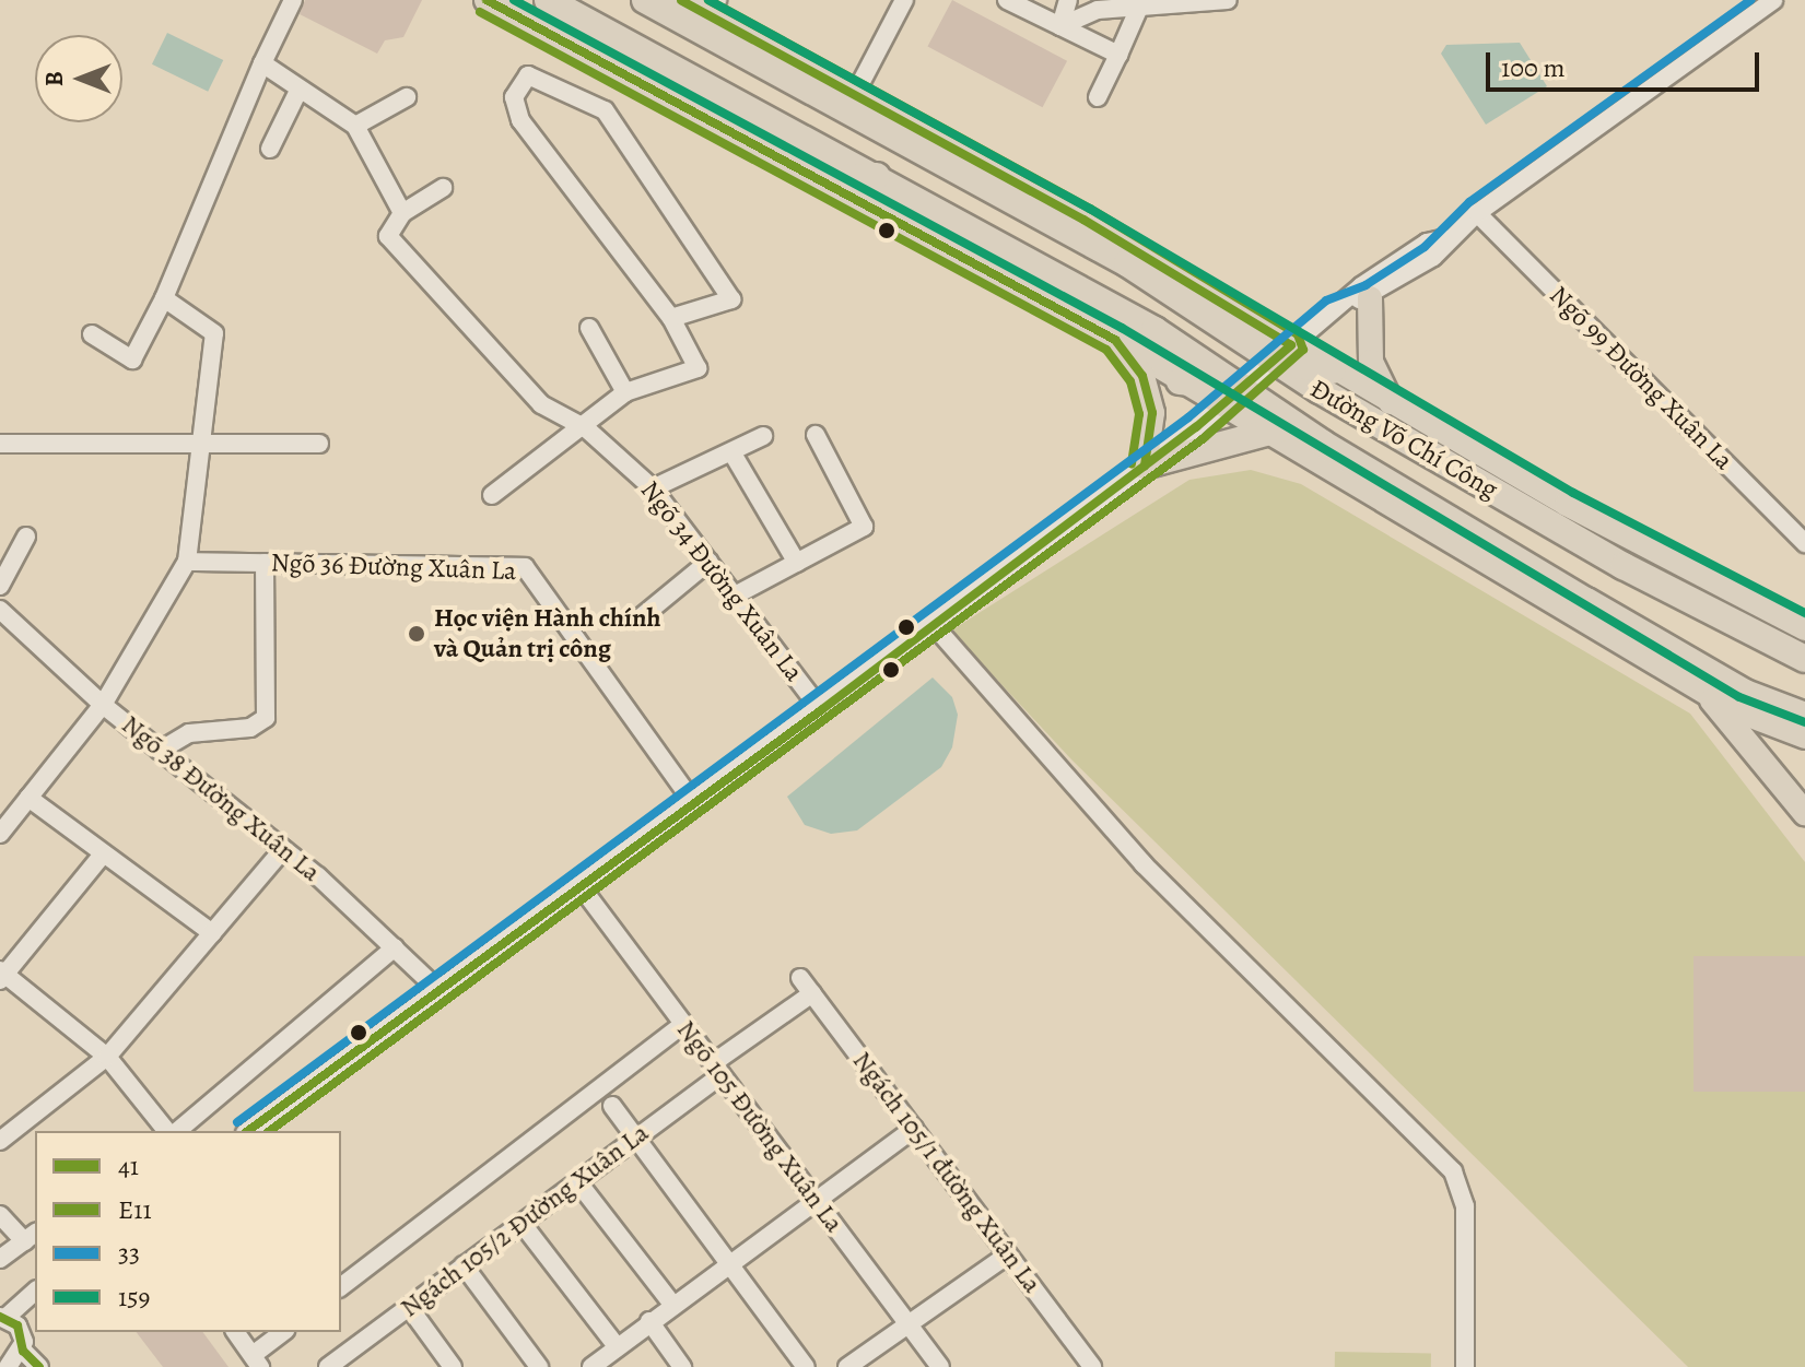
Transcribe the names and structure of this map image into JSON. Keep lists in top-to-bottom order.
{
  "streets": {
    "highway": ["Đường Võ Chí Công"],
    "street": [
      "Ngõ 99 Đường Xuân La",
      "Ngõ 36 Đường Xuân La",
      "Ngõ 34 Đường Xuân La",
      "Ngõ 38 Đường Xuân La",
      "Ngõ 105 Đường Xuân La",
      "Ngách 105/1 đường Xuân La",
      "Ngách 105/2 Đường Xuân La"
    ]
  },
  "crossings": [
    ["Ngõ 105 Đường Xuân La", "Ngách 105/2 Đường Xuân La"]
  ],
  "places": ["Học viện Hành chính và Quản trị công"],
  "lines": [
    "transit line 41",
    "transit line E11",
    "transit line 33",
    "transit line 159"
  ],
  "legend": [
    "41",
    "E11",
    "33",
    "159"
  ],
  "scale_bar": "100 m",
  "north": "left"
}
